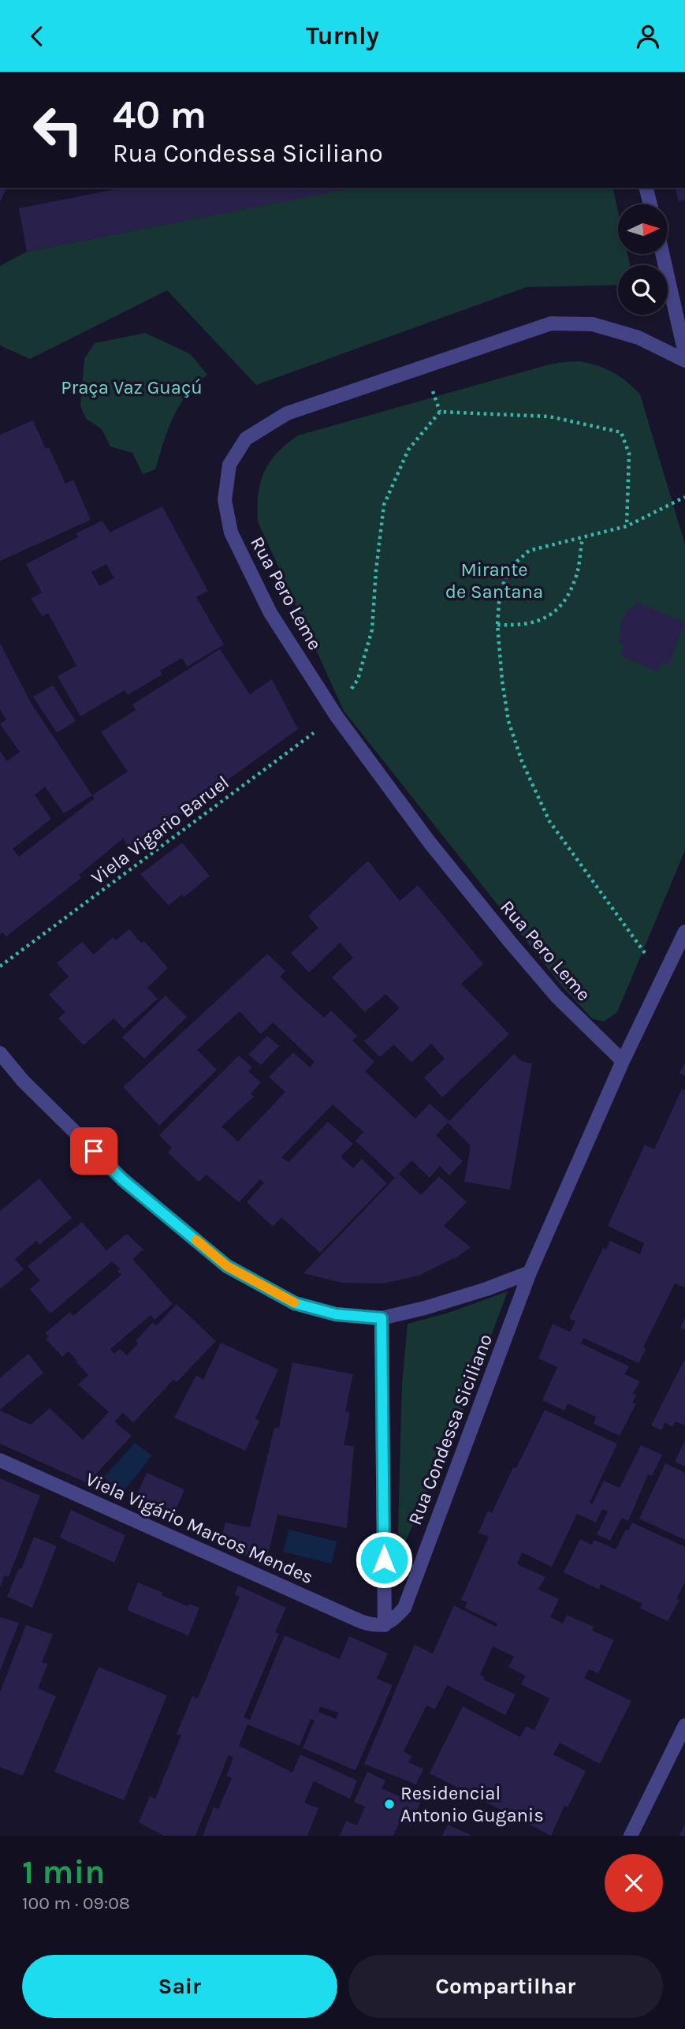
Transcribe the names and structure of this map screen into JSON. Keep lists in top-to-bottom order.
{
  "streets": {
    "street": ["Rua Pero Leme", "Rua Condessa Siciliano", "Viela Vigário Marcos Mendes"],
    "path": ["Viela Vigario Baruel"]
  },
  "crossings": [
    ["Rua Pero Leme", "Viela Vigario Baruel"],
    ["Rua Pero Leme", "Rua Condessa Siciliano"],
    ["Rua Condessa Siciliano", "Viela Vigário Marcos Mendes"]
  ],
  "parks": ["Praça Vaz Guaçú", "Mirante de Santana"],
  "places": ["Residencial Antonio Guganis"],
  "north": "right",
  "page": {
    "header": "Turnly",
    "turn": ["40 m", "Rua Condessa Siciliano"],
    "heading": ["1 min", "100 m · 09:08"],
    "buttons": ["Sair", "Compartilhar"]
  }
}
